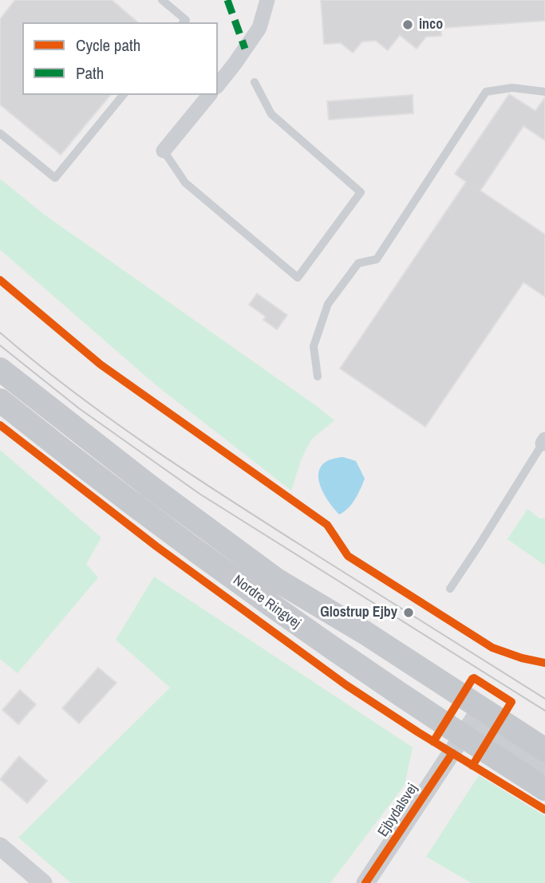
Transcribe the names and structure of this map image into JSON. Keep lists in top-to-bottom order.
{
  "streets": {
    "main road": ["Nordre Ringvej"],
    "street": ["Ejbydalsvej"]
  },
  "crossings": [
    ["Nordre Ringvej", "Ejbydalsvej"]
  ],
  "places": ["inco", "Glostrup Ejby"],
  "legend": ["Cycle path", "Path"]
}
